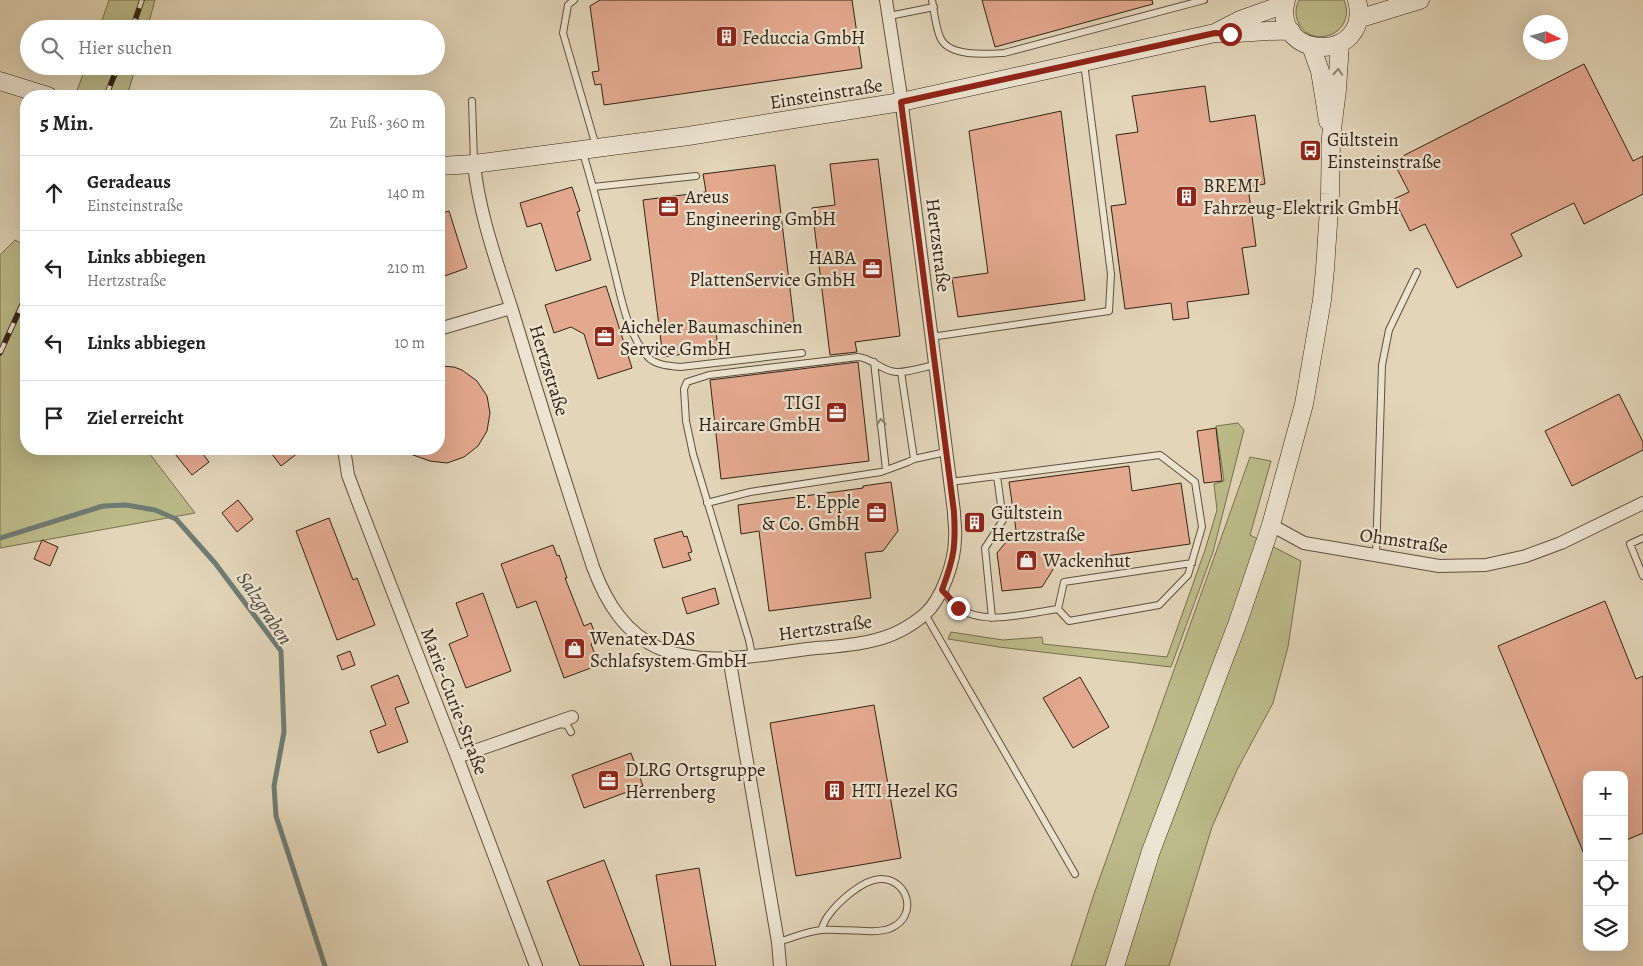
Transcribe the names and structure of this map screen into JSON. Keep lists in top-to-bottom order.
{
  "streets": {
    "street": [
      "Einsteinstraße",
      "Hertzstraße",
      "Ohmstraße",
      "Marie-Curie-Straße"
    ]
  },
  "crossings": [
    ["Einsteinstraße", "Hertzstraße"]
  ],
  "water": ["Salzgraben"],
  "places": {
    "building": [
      "Feduccia GmbH",
      "BREMI Fahrzeug-Elektrik GmbH",
      "Gültstein Hertzstraße",
      "HTI Hezel KG"
    ],
    "bus stop": ["Gültstein Einsteinstraße"],
    "office": [
      "Areus Engineering GmbH",
      "HABA PlattenService GmbH",
      "Aicheler Baumaschinen Service GmbH",
      "TIGI Haircare GmbH",
      "E. Epple & Co. GmbH",
      "DLRG Ortsgruppe Herrenberg"
    ],
    "shop": ["Wackenhut", "Wenatex DAS Schlafsystem GmbH"]
  },
  "north": "right",
  "page": {
    "search": "Hier suchen",
    "heading": ["5 Min.", "Zu Fuß · 360 m"],
    "list": [
      ["Geradeaus", "Einsteinstraße", "140 m"],
      ["Links abbiegen", "Hertzstraße", "210 m"],
      ["Links abbiegen", "10 m"],
      "Ziel erreicht"
    ],
    "map_buttons": ["+", "−"]
  }
}
